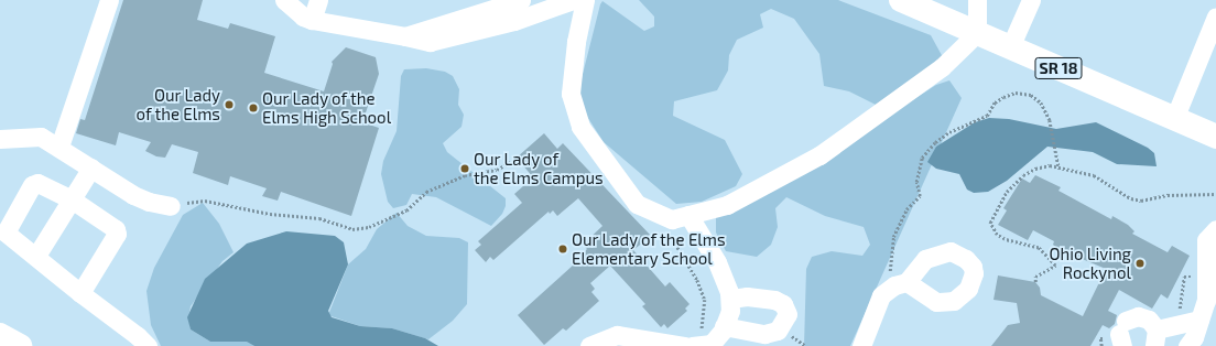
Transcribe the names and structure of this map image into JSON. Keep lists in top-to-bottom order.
{
  "streets": {
    "main road": ["SR 18"]
  },
  "places": [
    "Our Lady of the Elms",
    "Our Lady of the Elms High School",
    "Our Lady of the Elms Campus",
    "Our Lady of the Elms Elementary School",
    "Ohio Living Rockynol"
  ]
}
